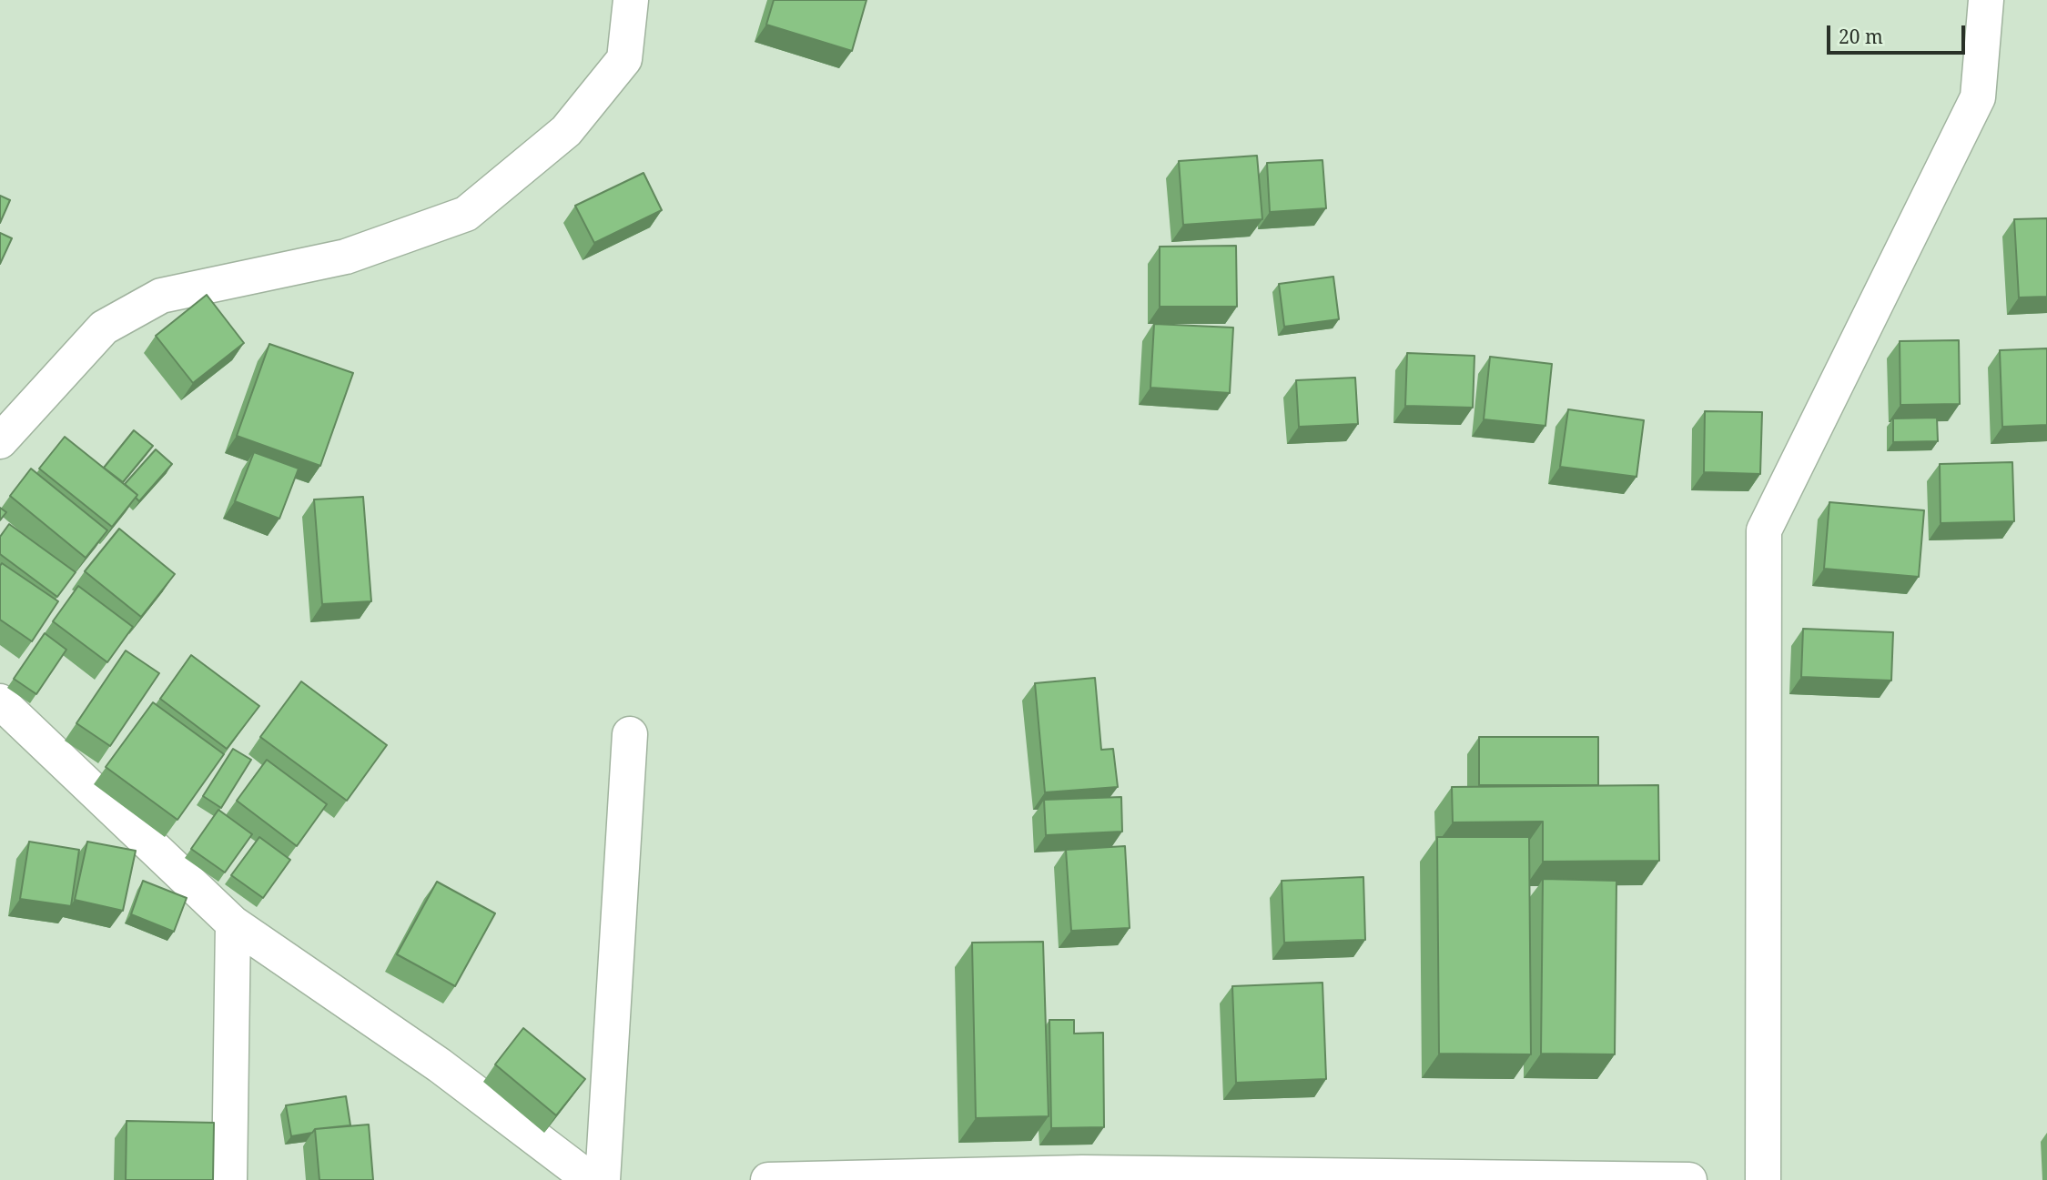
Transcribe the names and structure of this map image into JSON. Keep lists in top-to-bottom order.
{
  "scale_bar": "20 m"
}
